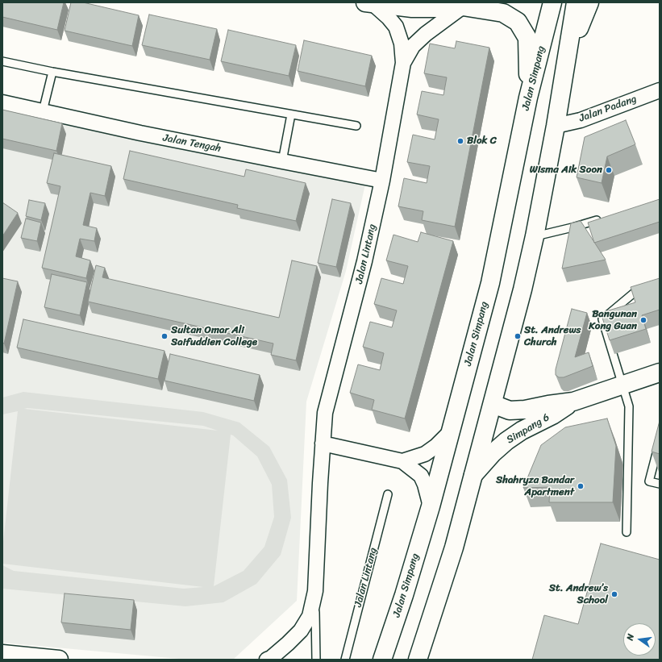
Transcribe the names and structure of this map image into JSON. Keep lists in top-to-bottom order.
{
  "streets": {
    "main road": ["Jalan Simpang", "Simpang 6"],
    "street": ["Jalan Padang", "Jalan Tengah", "Jalan Lintang"]
  },
  "crossings": [
    ["Jalan Tengah", "Jalan Lintang"]
  ],
  "places": [
    "Blok C",
    "Wisma Aik Soon",
    "Bangunan Kong Guan",
    "Sultan Omar Ali Saifuddien College",
    "St. Andrews Church",
    "Shahryza Bandar Apartment",
    "St. Andrew’s School"
  ],
  "north": "left"
}
